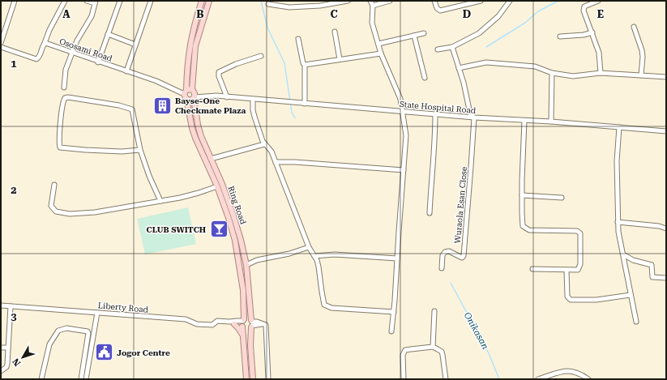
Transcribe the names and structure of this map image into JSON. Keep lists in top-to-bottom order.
{
  "streets": {
    "main road": ["Ring Road"],
    "street": [
      "Ososami Road",
      "State Hospital Road",
      "Wuraola Esan Close",
      "Liberty Road"
    ]
  },
  "crossings": [
    ["Ososami Road", "State Hospital Road"],
    ["Ososami Road", "Ring Road"],
    ["State Hospital Road", "Ring Road"],
    ["State Hospital Road", "Wuraola Esan Close"],
    ["Ring Road", "Liberty Road"]
  ],
  "water": ["Onikasan"],
  "places": {
    "building": ["Bayse-One Checkmate Plaza"],
    "bar": ["CLUB SWITCH"],
    "public building": ["Jogor Centre"]
  },
  "north": "bottom left",
  "grid": {
    "columns": [
      "A",
      "B",
      "C",
      "D",
      "E"
    ],
    "rows": ["1", "2", "3"]
  }
}
